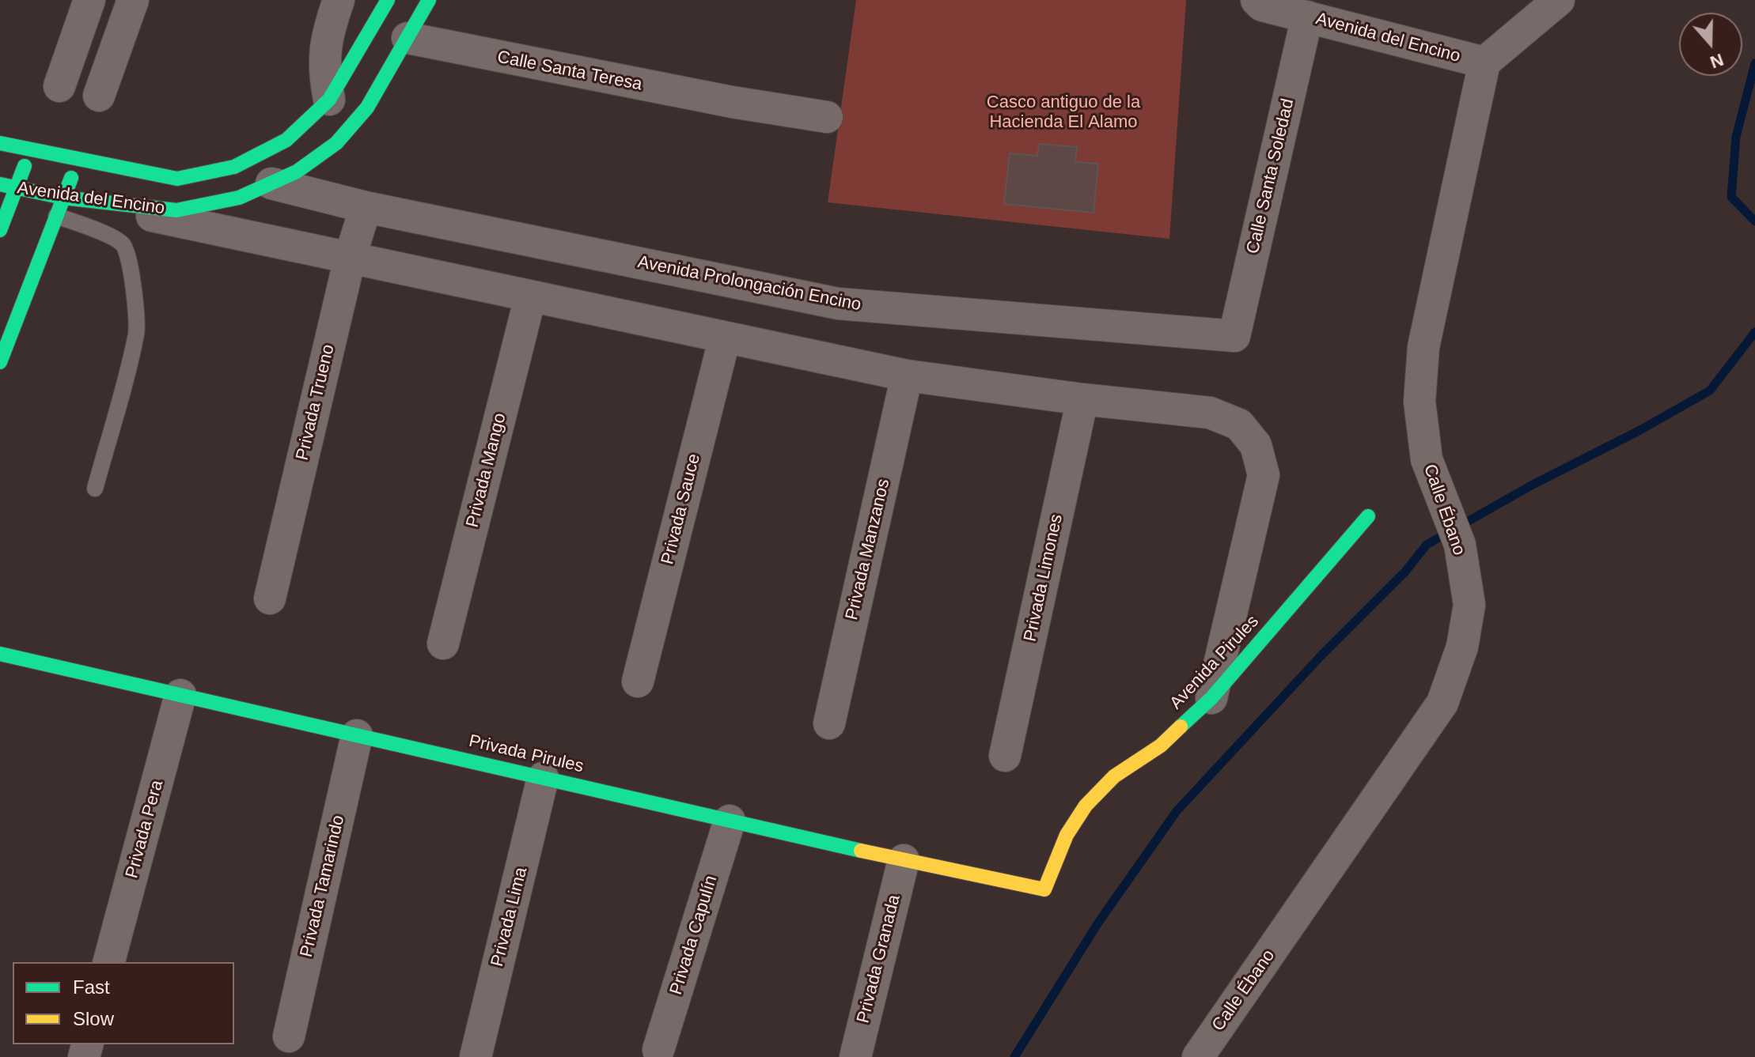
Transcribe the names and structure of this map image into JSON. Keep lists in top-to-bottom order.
{
  "streets": {
    "street": [
      "Avenida del Encino",
      "Calle Santa Teresa",
      "Calle Santa Soledad",
      "Avenida Prolongación Encino",
      "Privada Trueno",
      "Privada Mango",
      "Privada Sauce",
      "Calle Ébano",
      "Privada Manzanos",
      "Privada Limones",
      "Avenida Pirules",
      "Privada Pirules",
      "Privada Pera",
      "Privada Tamarindo",
      "Privada Lima",
      "Privada Capulín",
      "Privada Granada"
    ]
  },
  "crossings": [
    ["Avenida del Encino", "Calle Santa Teresa"],
    ["Avenida del Encino", "Calle Santa Soledad"],
    ["Avenida del Encino", "Avenida Prolongación Encino"],
    ["Avenida del Encino", "Calle Ébano"],
    ["Calle Santa Soledad", "Avenida Prolongación Encino"],
    ["Avenida Prolongación Encino", "Privada Trueno"],
    ["Avenida Pirules", "Privada Pirules"],
    ["Privada Pirules", "Privada Pera"],
    ["Privada Pirules", "Privada Tamarindo"],
    ["Privada Pirules", "Privada Lima"],
    ["Privada Pirules", "Privada Capulín"],
    ["Privada Pirules", "Privada Granada"]
  ],
  "parks": ["Casco antiguo de la Hacienda El Alamo"],
  "legend": ["Fast", "Slow"],
  "north": "bottom"
}
